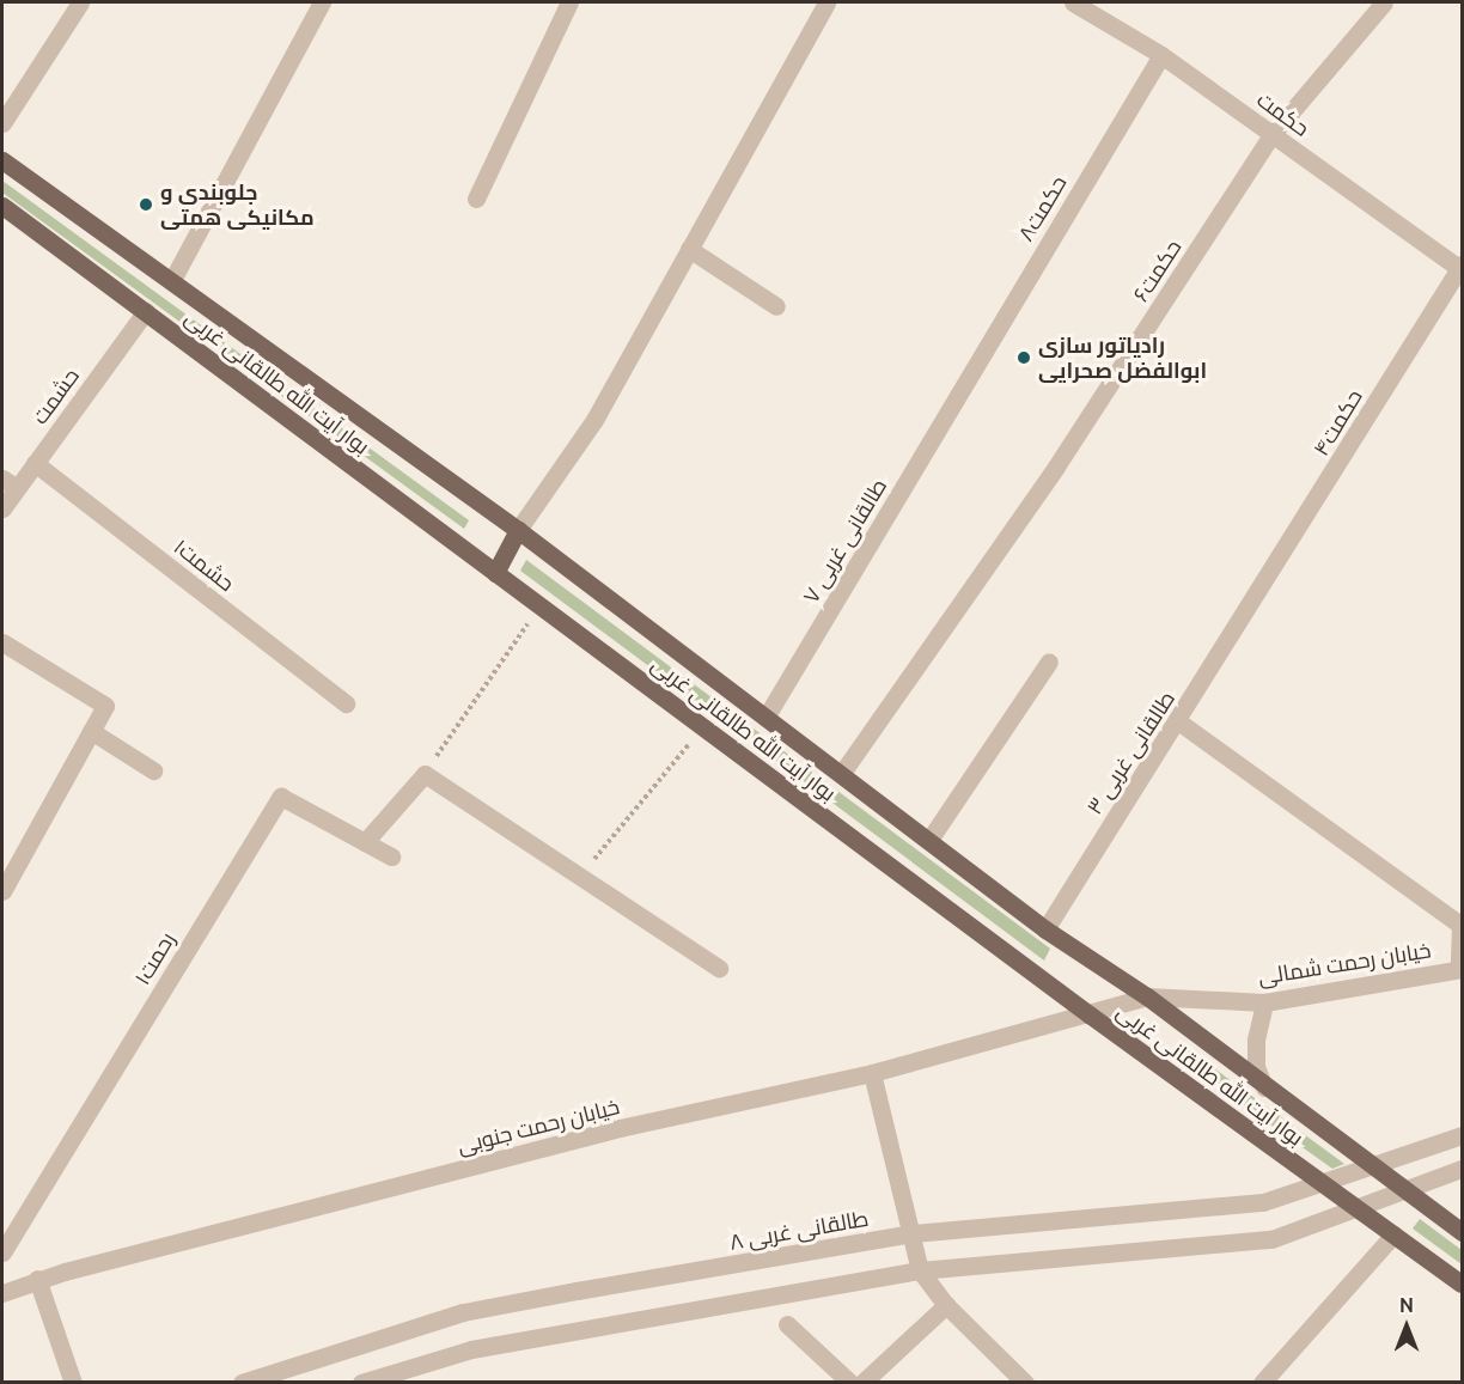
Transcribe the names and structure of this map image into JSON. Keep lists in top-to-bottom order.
{
  "streets": {
    "main road": ["بوار آیت الله طالقانی غربی"],
    "street": [
      "حکمت",
      "حکمت۸",
      "حکمت۶",
      "حشمت",
      "حکمت۴",
      "طالقانی غربی ۷",
      "حشمت۱",
      "طالقانی غربی ۳",
      "رحمت۱",
      "خیابان رحمت شمالی",
      "خیابان رحمت جنوبی",
      "طالقانی غربی ۸"
    ]
  },
  "crossings": [
    ["حکمت", "حکمت۸"],
    ["حکمت", "حکمت۶"],
    ["حکمت", "حکمت۴"],
    ["حکمت۸", "طالقانی غربی ۷"],
    ["حکمت۶", "بوار آیت الله طالقانی غربی"],
    ["بوار آیت الله طالقانی غربی", "حشمت"],
    ["بوار آیت الله طالقانی غربی", "طالقانی غربی ۷"],
    ["بوار آیت الله طالقانی غربی", "طالقانی غربی ۳"],
    ["بوار آیت الله طالقانی غربی", "خیابان رحمت شمالی"],
    ["بوار آیت الله طالقانی غربی", "خیابان رحمت جنوبی"],
    ["بوار آیت الله طالقانی غربی", "طالقانی غربی ۸"],
    ["حشمت", "حشمت۱"],
    ["حکمت۴", "طالقانی غربی ۳"],
    ["خیابان رحمت شمالی", "خیابان رحمت جنوبی"]
  ],
  "places": ["جلوبندی و مکانیکی همتی", "رادیاتور سازی ابوالفضل صحرایی"],
  "north": "top"
}
